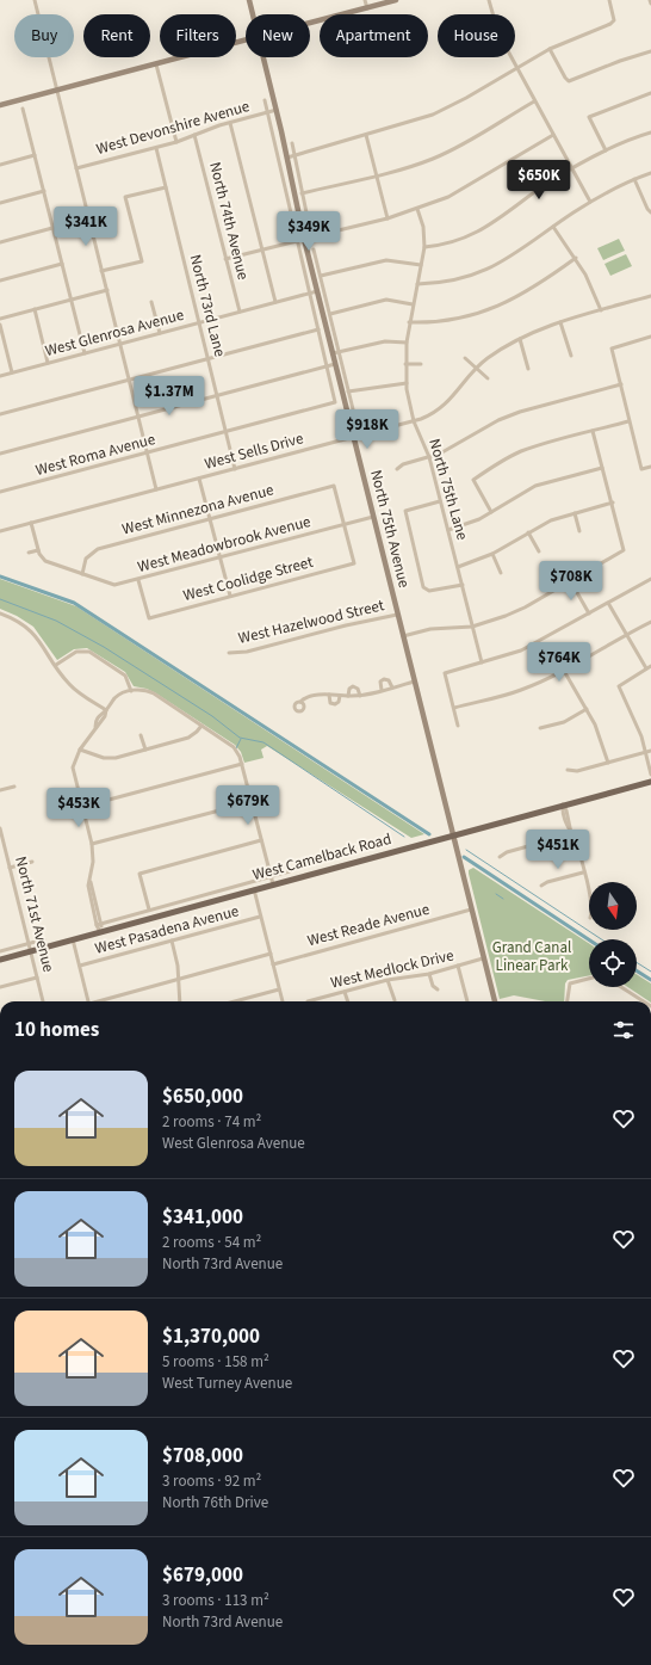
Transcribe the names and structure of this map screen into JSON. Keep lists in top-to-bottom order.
{
  "streets": {
    "main road": ["North 75th Avenue", "West Camelback Road"],
    "street": [
      "West Devonshire Avenue",
      "North 74th Avenue",
      "North 73rd Lane",
      "West Glenrosa Avenue",
      "West Sells Drive",
      "West Roma Avenue",
      "North 75th Lane",
      "West Minnezona Avenue",
      "West Meadowbrook Avenue",
      "West Coolidge Street",
      "West Hazelwood Street",
      "North 71st Avenue",
      "West Reade Avenue",
      "West Pasadena Avenue",
      "West Medlock Drive"
    ]
  },
  "crossings": [
    ["West Devonshire Avenue", "North 74th Avenue"],
    ["West Devonshire Avenue", "North 73rd Lane"],
    ["West Devonshire Avenue", "North 75th Avenue"],
    ["North 74th Avenue", "West Glenrosa Avenue"],
    ["North 73rd Lane", "West Glenrosa Avenue"],
    ["North 73rd Lane", "West Sells Drive"],
    ["North 73rd Lane", "West Roma Avenue"],
    ["West Glenrosa Avenue", "North 75th Avenue"],
    ["West Sells Drive", "North 75th Lane"],
    ["West Sells Drive", "North 75th Avenue"],
    ["West Minnezona Avenue", "West Meadowbrook Avenue"],
    ["West Minnezona Avenue", "West Coolidge Street"],
    ["North 75th Avenue", "West Meadowbrook Avenue"],
    ["North 75th Avenue", "West Hazelwood Street"],
    ["North 75th Avenue", "West Camelback Road"],
    ["North 75th Avenue", "West Reade Avenue"],
    ["North 75th Avenue", "West Medlock Drive"],
    ["West Meadowbrook Avenue", "West Coolidge Street"],
    ["West Camelback Road", "North 71st Avenue"]
  ],
  "parks": ["Grand Canal Linear Park"],
  "north": "bottom",
  "page": {
    "chip": [
      "Buy",
      "Rent",
      "Filters",
      "New",
      "Apartment",
      "House"
    ],
    "price": [
      "$650K",
      "$341K",
      "$349K",
      "$1.37M",
      "$918K",
      "$708K",
      "$764K",
      "$679K",
      "$453K",
      "$451K"
    ],
    "heading": "10 homes",
    "list": [
      {
        "name": "$650,000",
        "note": "2 rooms · 74 m² · West Glenrosa Avenue"
      },
      {
        "name": "$341,000",
        "note": "2 rooms · 54 m² · North 73rd Avenue"
      },
      {
        "name": "$1,370,000",
        "note": "5 rooms · 158 m² · West Turney Avenue"
      },
      {
        "name": "$708,000",
        "note": "3 rooms · 92 m² · North 76th Drive"
      },
      {
        "name": "$679,000",
        "note": "3 rooms · 113 m² · North 73rd Avenue"
      }
    ]
  }
}
